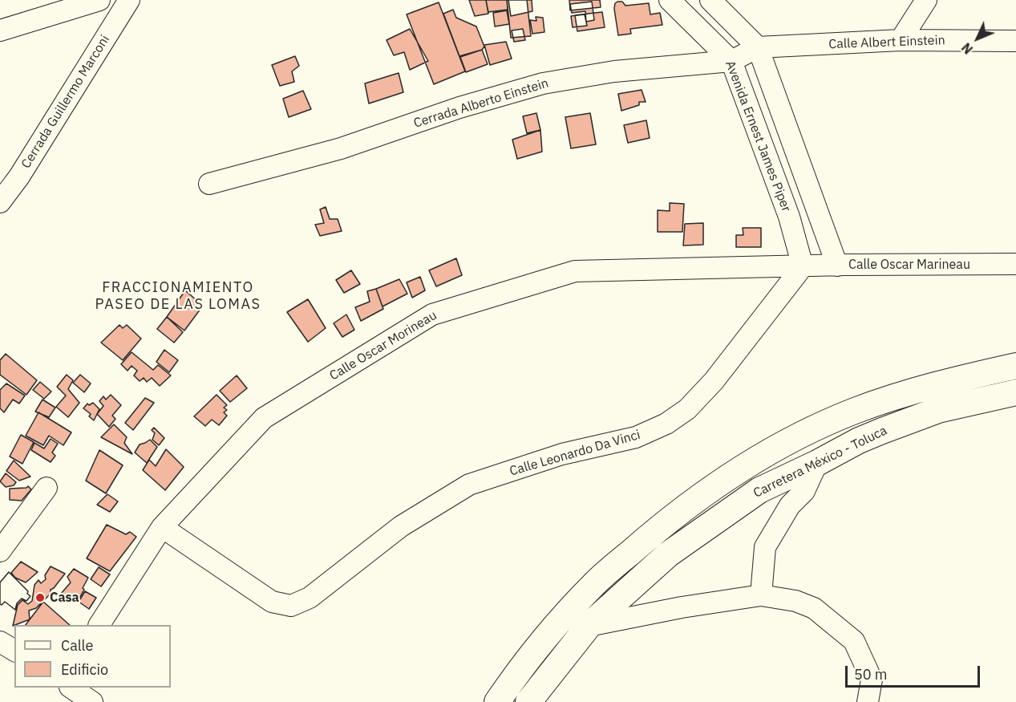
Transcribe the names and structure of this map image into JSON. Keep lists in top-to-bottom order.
{
  "streets": {
    "main road": ["Carretera México - Toluca"],
    "street": [
      "Calle Albert Einstein",
      "Cerrada Guillermo Marconi",
      "Cerrada Alberto Einstein",
      "Avenida Ernest James Piper",
      "Calle Oscar Marineau",
      "Calle Oscar Morineau",
      "Calle Leonardo Da Vinci"
    ]
  },
  "crossings": [
    ["Calle Albert Einstein", "Cerrada Alberto Einstein"],
    ["Cerrada Alberto Einstein", "Avenida Ernest James Piper"],
    ["Avenida Ernest James Piper", "Calle Oscar Marineau"],
    ["Avenida Ernest James Piper", "Calle Oscar Morineau"],
    ["Avenida Ernest James Piper", "Calle Leonardo Da Vinci"],
    ["Calle Oscar Marineau", "Calle Oscar Morineau"],
    ["Calle Oscar Marineau", "Calle Leonardo Da Vinci"],
    ["Calle Oscar Morineau", "Calle Leonardo Da Vinci"]
  ],
  "districts": ["FRACCIONAMIENTO PASEO DE LAS LOMAS"],
  "places": ["Casa"],
  "legend": ["Calle", "Edificio"],
  "scale_bar": "50 m",
  "north": "bottom left"
}
